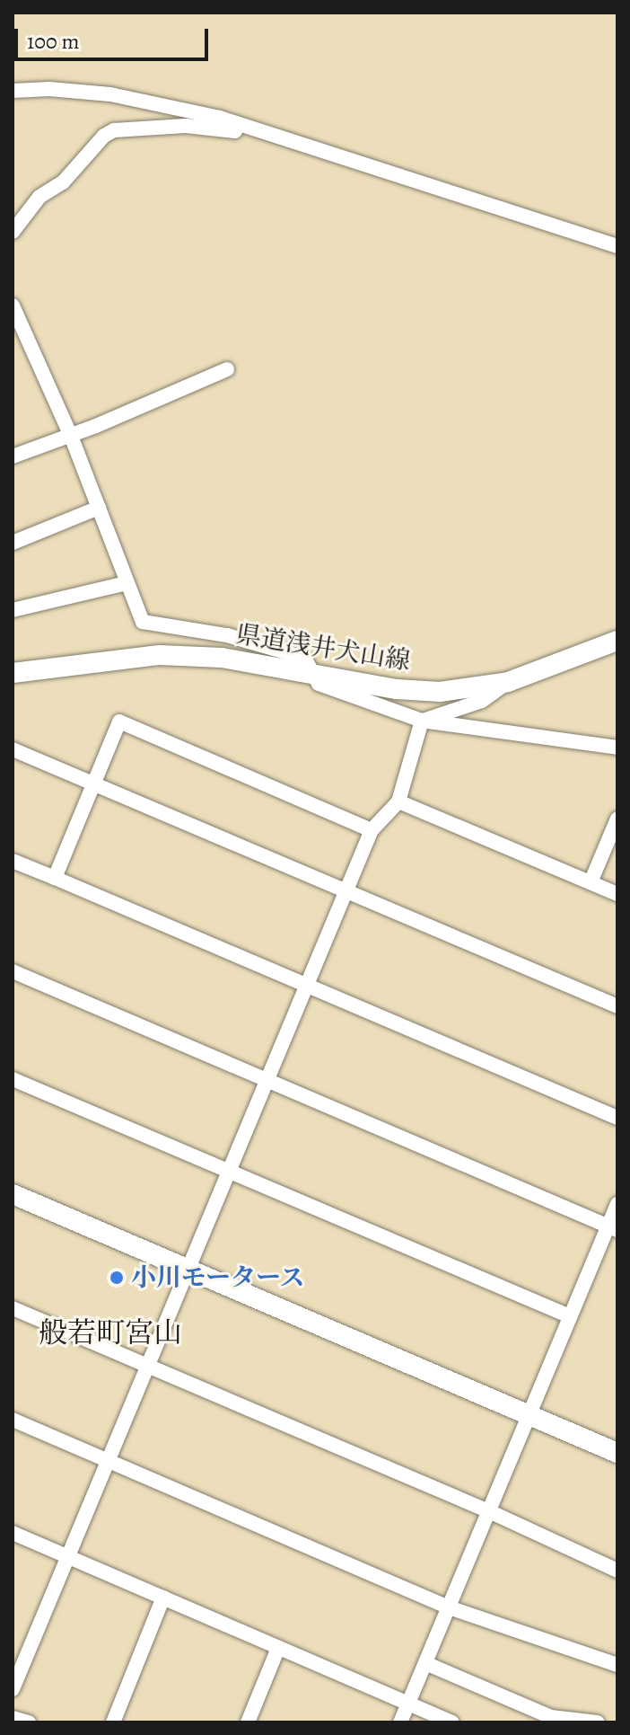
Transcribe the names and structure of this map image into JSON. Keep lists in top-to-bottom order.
{
  "streets": {
    "street": ["県道浅井犬山線"]
  },
  "districts": ["般若町宮山"],
  "places": ["小川モータース"],
  "scale_bar": "100 m"
}
